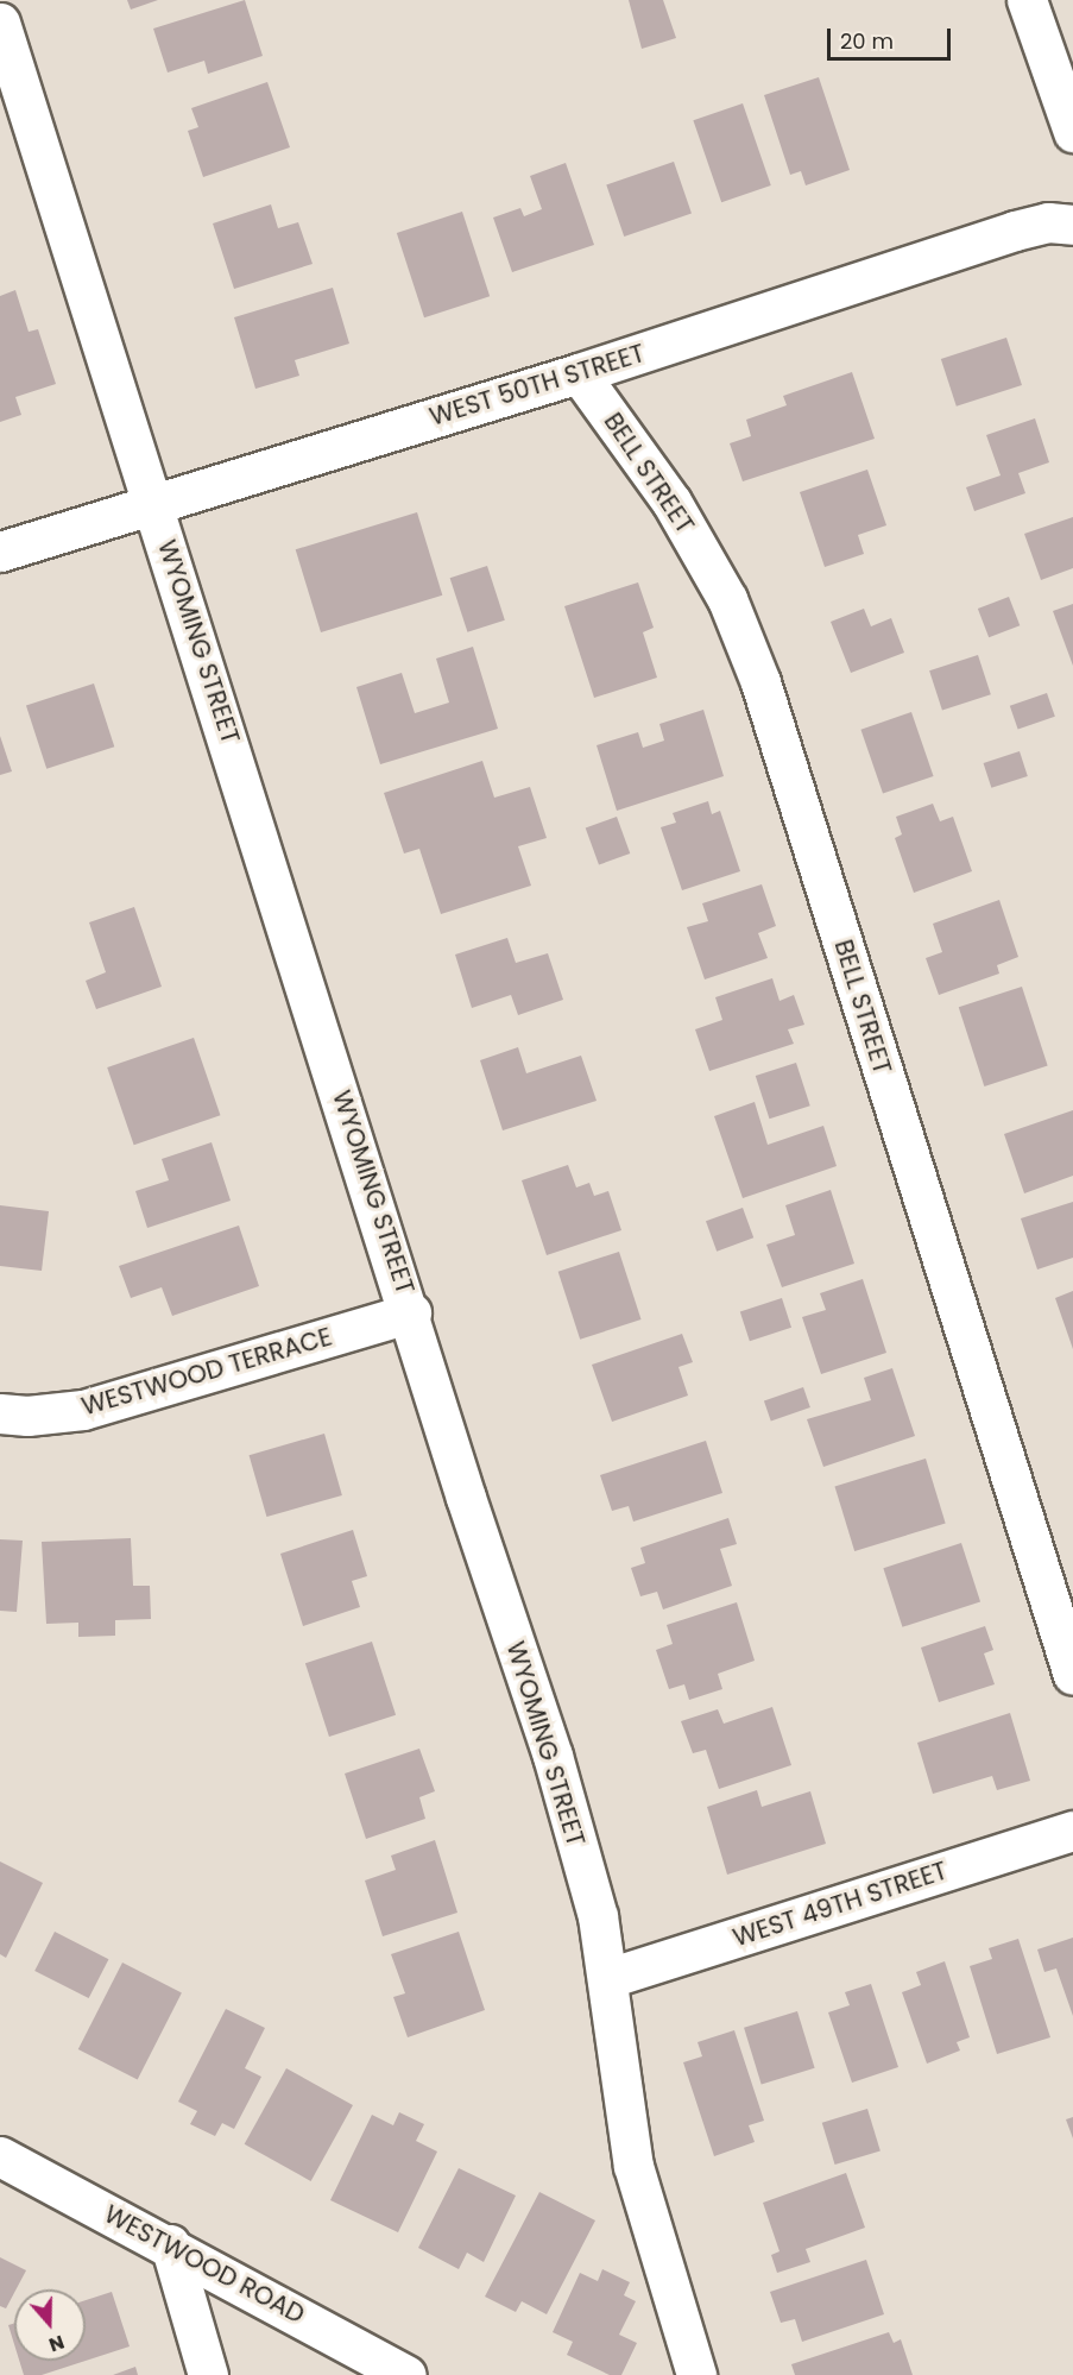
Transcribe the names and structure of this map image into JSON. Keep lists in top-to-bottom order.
{
  "streets": {
    "street": [
      "WEST 50TH STREET",
      "BELL STREET",
      "WYOMING STREET",
      "WESTWOOD TERRACE",
      "WEST 49TH STREET",
      "WESTWOOD ROAD"
    ]
  },
  "crossings": [
    ["WEST 50TH STREET", "BELL STREET"],
    ["WEST 50TH STREET", "WYOMING STREET"],
    ["WYOMING STREET", "WESTWOOD TERRACE"],
    ["WYOMING STREET", "WEST 49TH STREET"]
  ],
  "scale_bar": "20 m",
  "north": "bottom"
}
